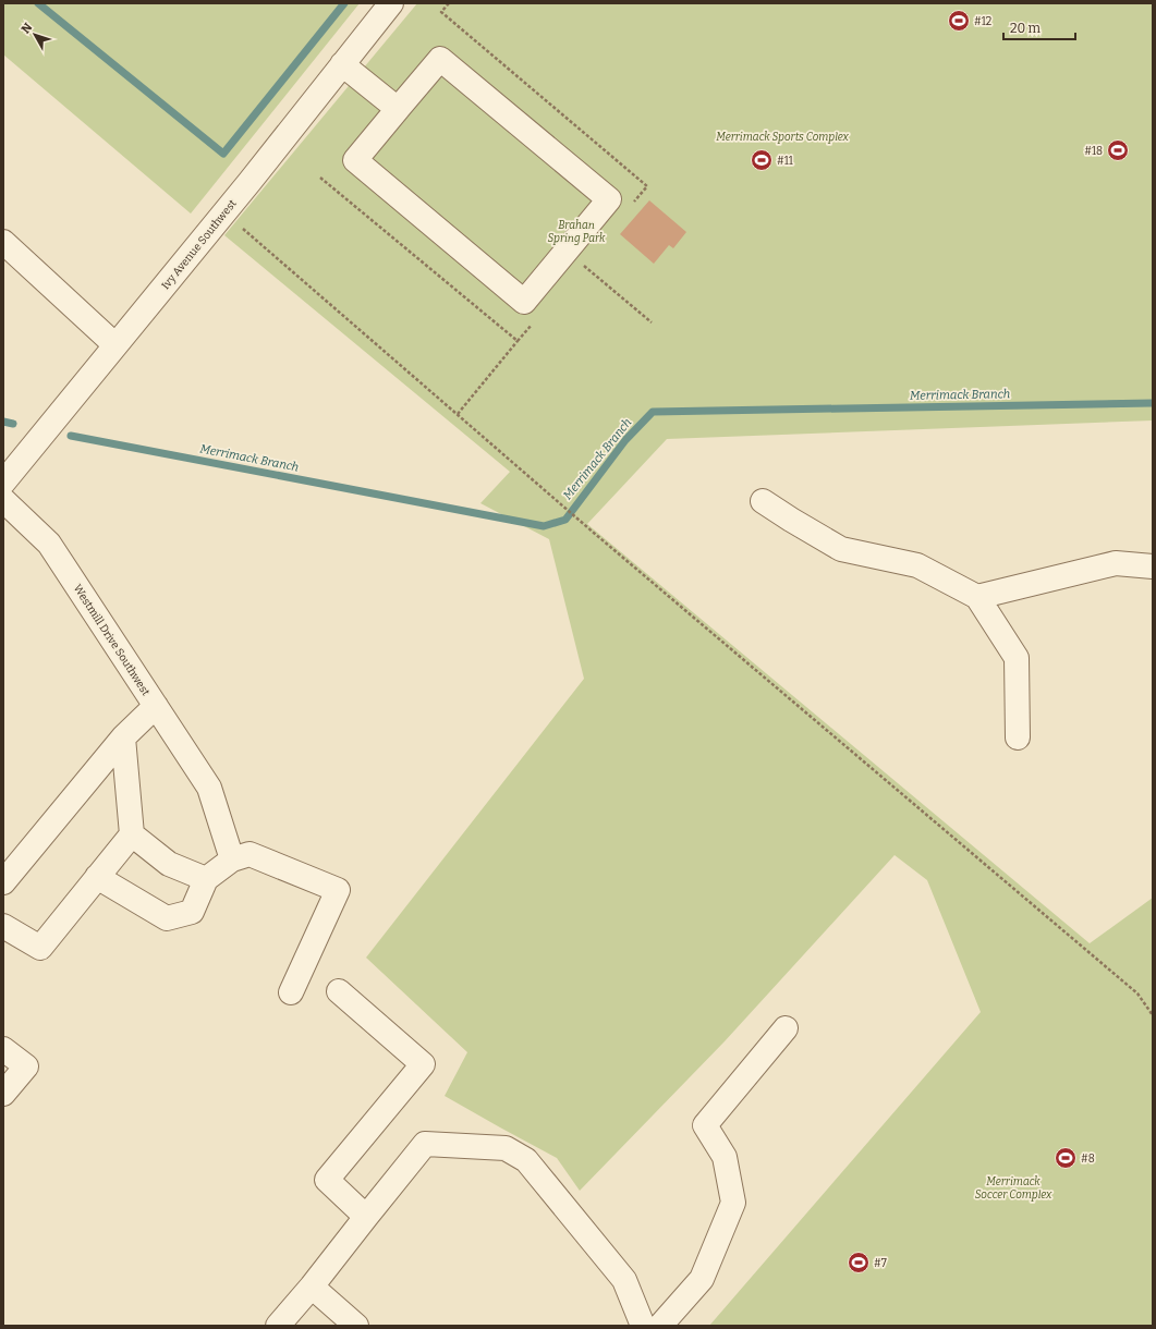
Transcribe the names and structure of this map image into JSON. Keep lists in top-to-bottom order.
{
  "streets": {
    "street": ["Ivy Avenue Southwest", "Westmill Drive Southwest"]
  },
  "water": ["Merrimack Branch"],
  "parks": ["Merrimack Sports Complex", "Brahan Spring Park", "Merrimack Soccer Complex"],
  "places": {
    "sports": [
      "#12",
      "#18",
      "#11",
      "#8",
      "#7"
    ]
  },
  "scale_bar": "20 m",
  "north": "top left"
}
